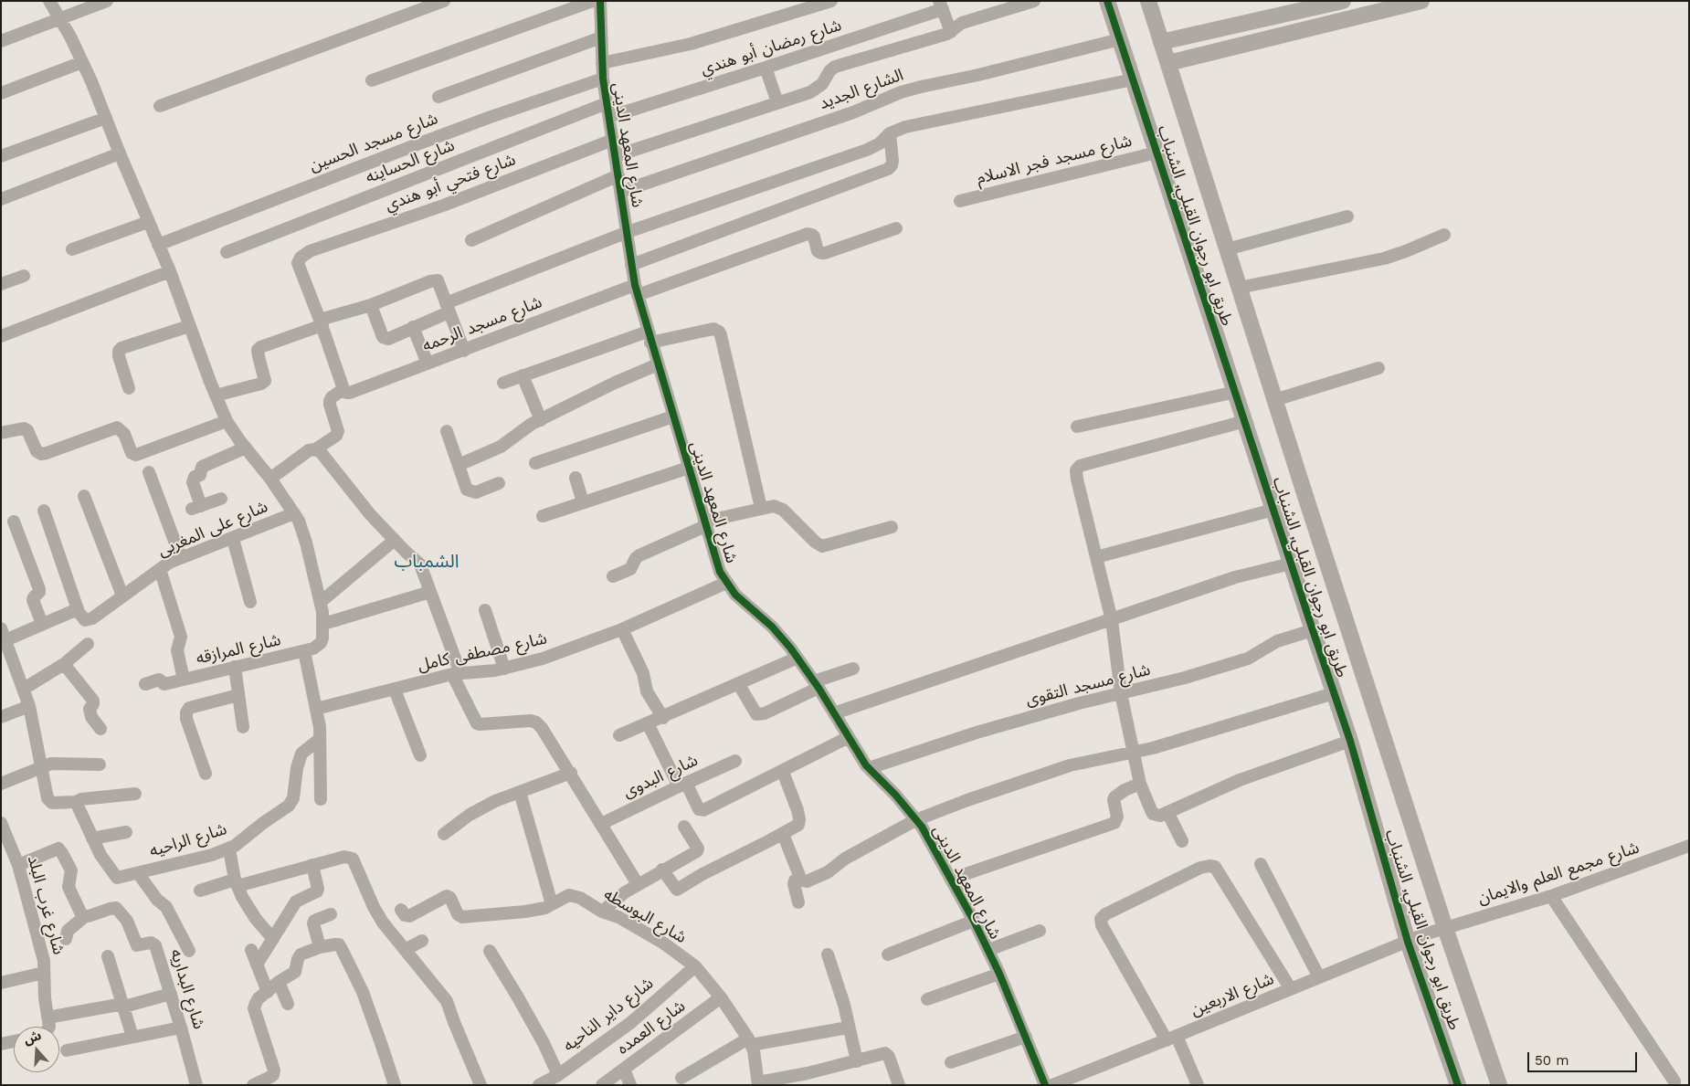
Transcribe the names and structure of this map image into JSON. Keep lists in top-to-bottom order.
{
  "streets": {
    "street": [
      "شارع رمضان أبو هندي",
      "الشارع الجديد",
      "شارع مسجد الحسين",
      "شارع المعهد الدينى",
      "شارع مسجد فجر الاسلام",
      "شارع الحساينه",
      "شارع فتحي أبو هندي",
      "طريق ابو رجوان القبلي, الشنباب",
      "شارع مسجد الرحمه",
      "شارع على المغربى",
      "شارع المرازقه",
      "شارع مصطفى كامل",
      "شارع مسجد التقوى",
      "شارع البدوى",
      "شارع الراحيه",
      "شارع مجمع العلم والايمان",
      "شارع غرب البلد",
      "شارع البوسطه",
      "شارع البداريه",
      "شارع الاربعين",
      "شارع داير الناحيه",
      "شارع العمده"
    ]
  },
  "crossings": [
    ["شارع رمضان أبو هندي", "شارع المعهد الدينى"],
    ["الشارع الجديد", "شارع المعهد الدينى"],
    ["الشارع الجديد", "طريق ابو رجوان القبلي, الشنباب"],
    ["شارع مسجد الحسين", "شارع المعهد الدينى"],
    ["شارع المعهد الدينى", "شارع الحساينه"],
    ["شارع المعهد الدينى", "شارع فتحي أبو هندي"],
    ["شارع المعهد الدينى", "شارع مسجد الرحمه"],
    ["شارع المعهد الدينى", "شارع مصطفى كامل"],
    ["شارع المعهد الدينى", "شارع مسجد التقوى"],
    ["شارع مسجد فجر الاسلام", "طريق ابو رجوان القبلي, الشنباب"],
    ["طريق ابو رجوان القبلي, الشنباب", "شارع مسجد التقوى"],
    ["طريق ابو رجوان القبلي, الشنباب", "شارع مجمع العلم والايمان"],
    ["طريق ابو رجوان القبلي, الشنباب", "شارع الاربعين"],
    ["شارع مجمع العلم والايمان", "شارع الاربعين"],
    ["شارع البوسطه", "شارع داير الناحيه"],
    ["شارع البوسطه", "شارع العمده"]
  ],
  "districts": ["الشمباب"],
  "scale_bar": "50 m",
  "north": "top"
}
